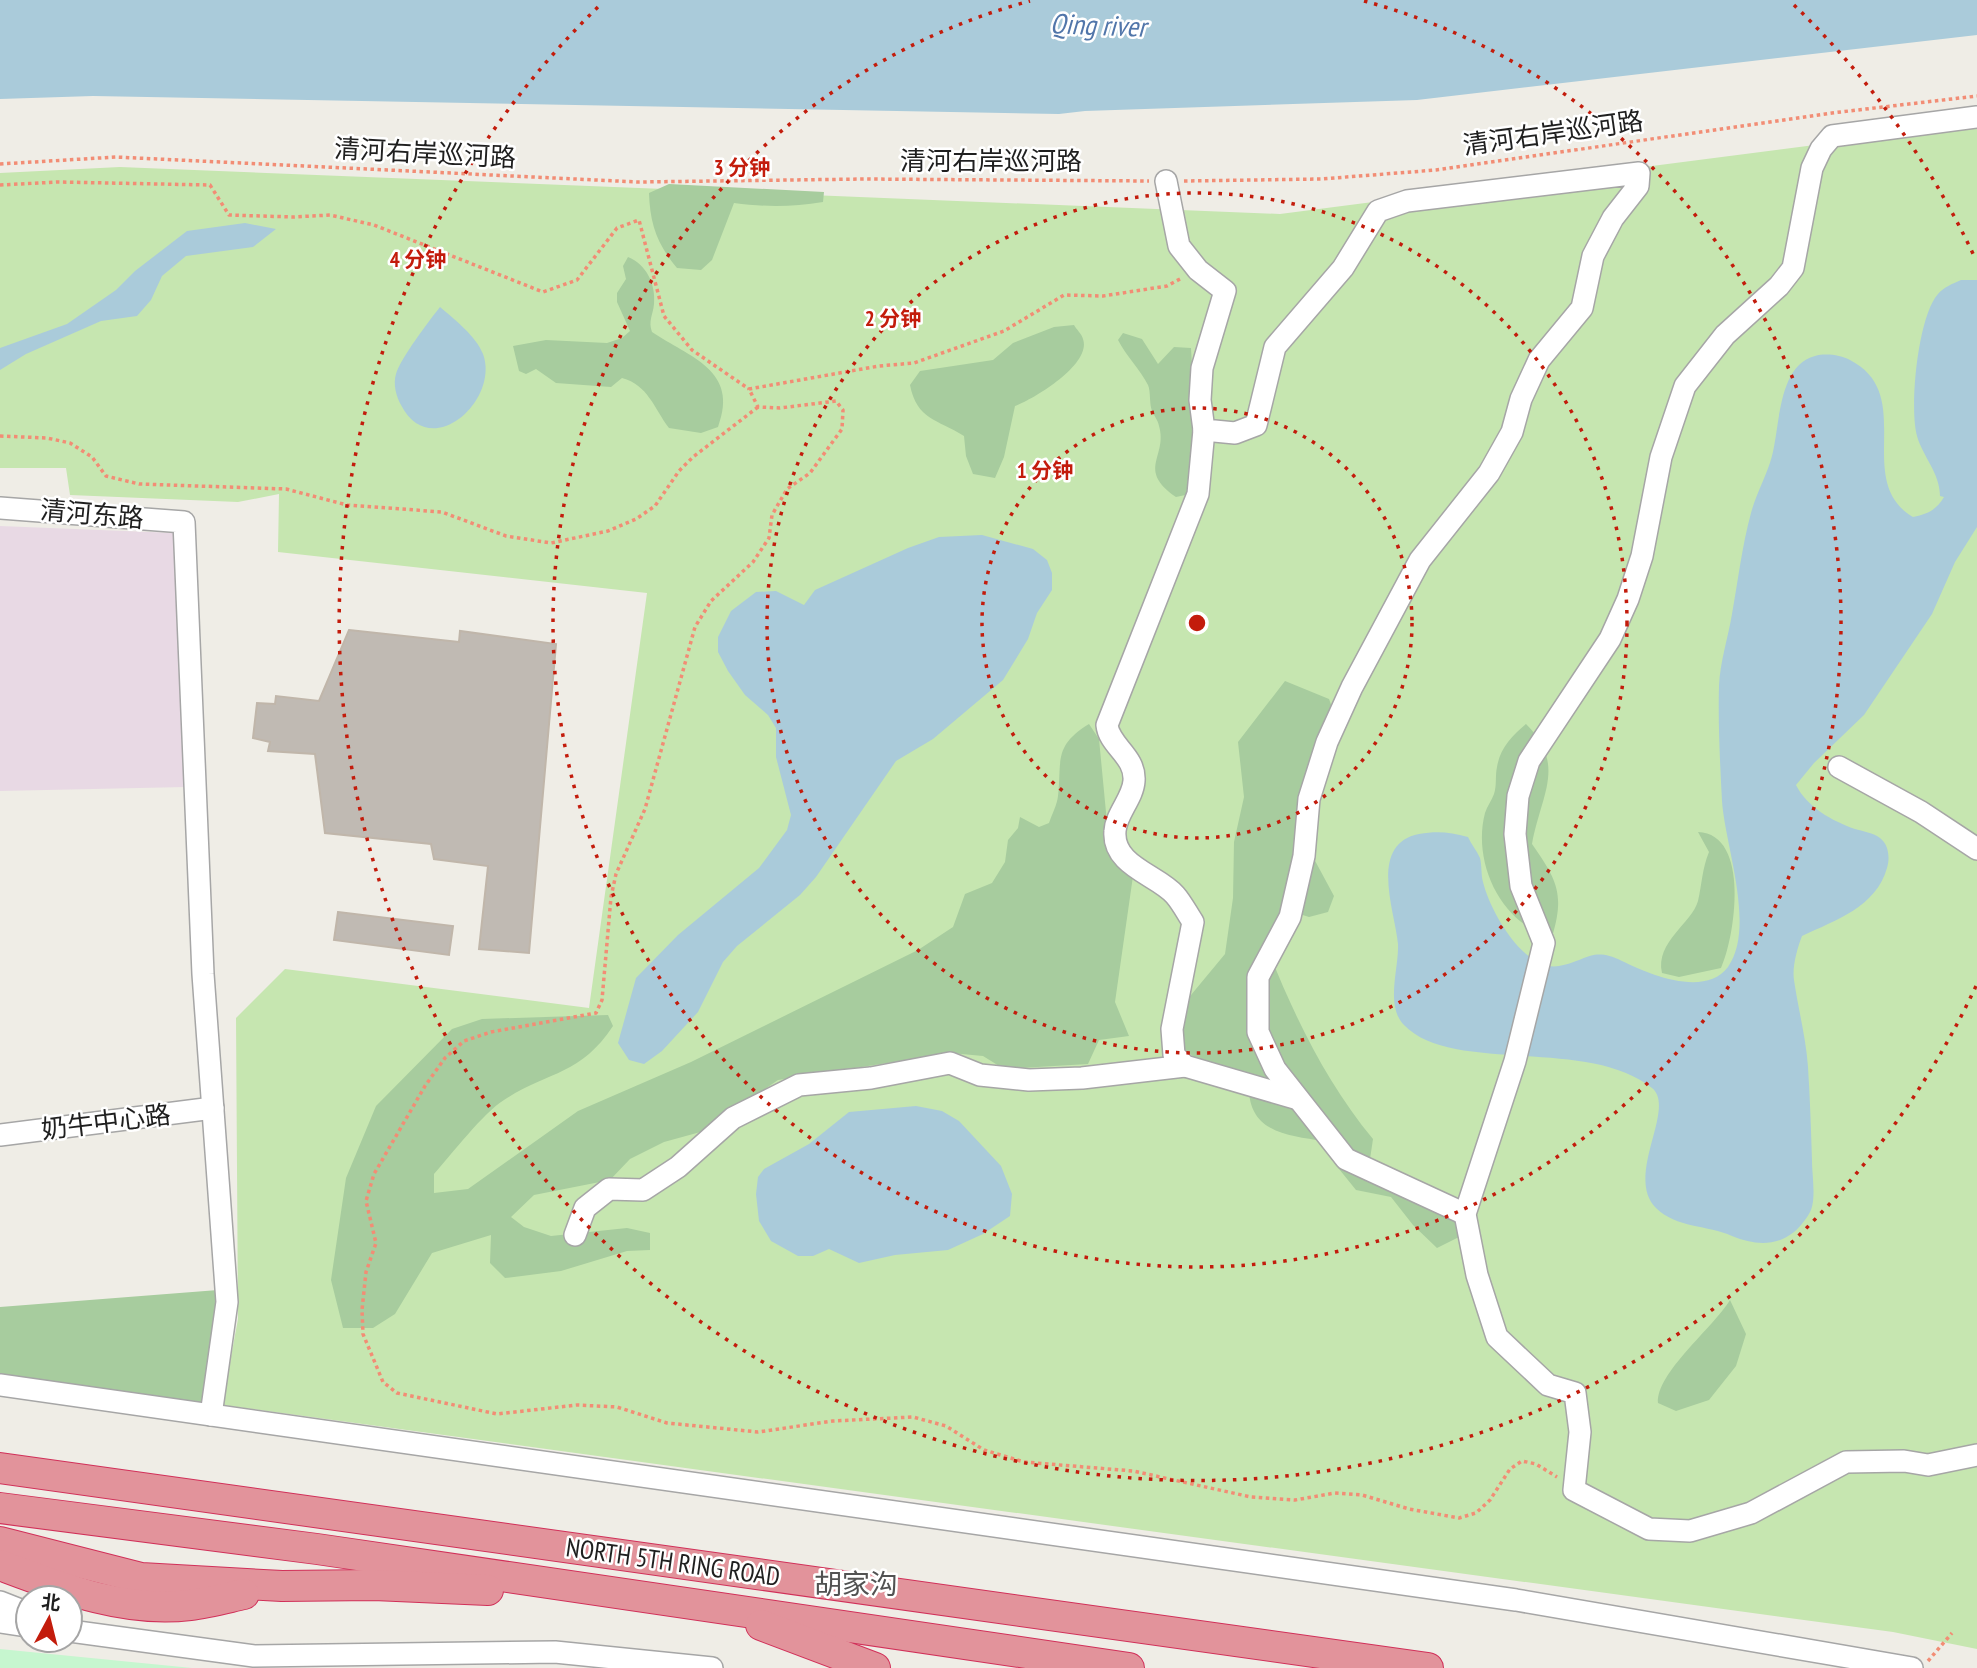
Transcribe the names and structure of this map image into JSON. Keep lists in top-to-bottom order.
{
  "streets": {
    "highway": ["NORTH 5TH RING ROAD"],
    "street": ["清河东路", "奶牛中心路"],
    "path": ["清河右岸巡河路"]
  },
  "crossings": [
    ["清河东路", "奶牛中心路"]
  ],
  "districts": ["胡家沟"],
  "water": ["Qing river"],
  "north": "top",
  "rings": [
    "3 分钟",
    "4 分钟",
    "2 分钟",
    "1 分钟"
  ]
}
